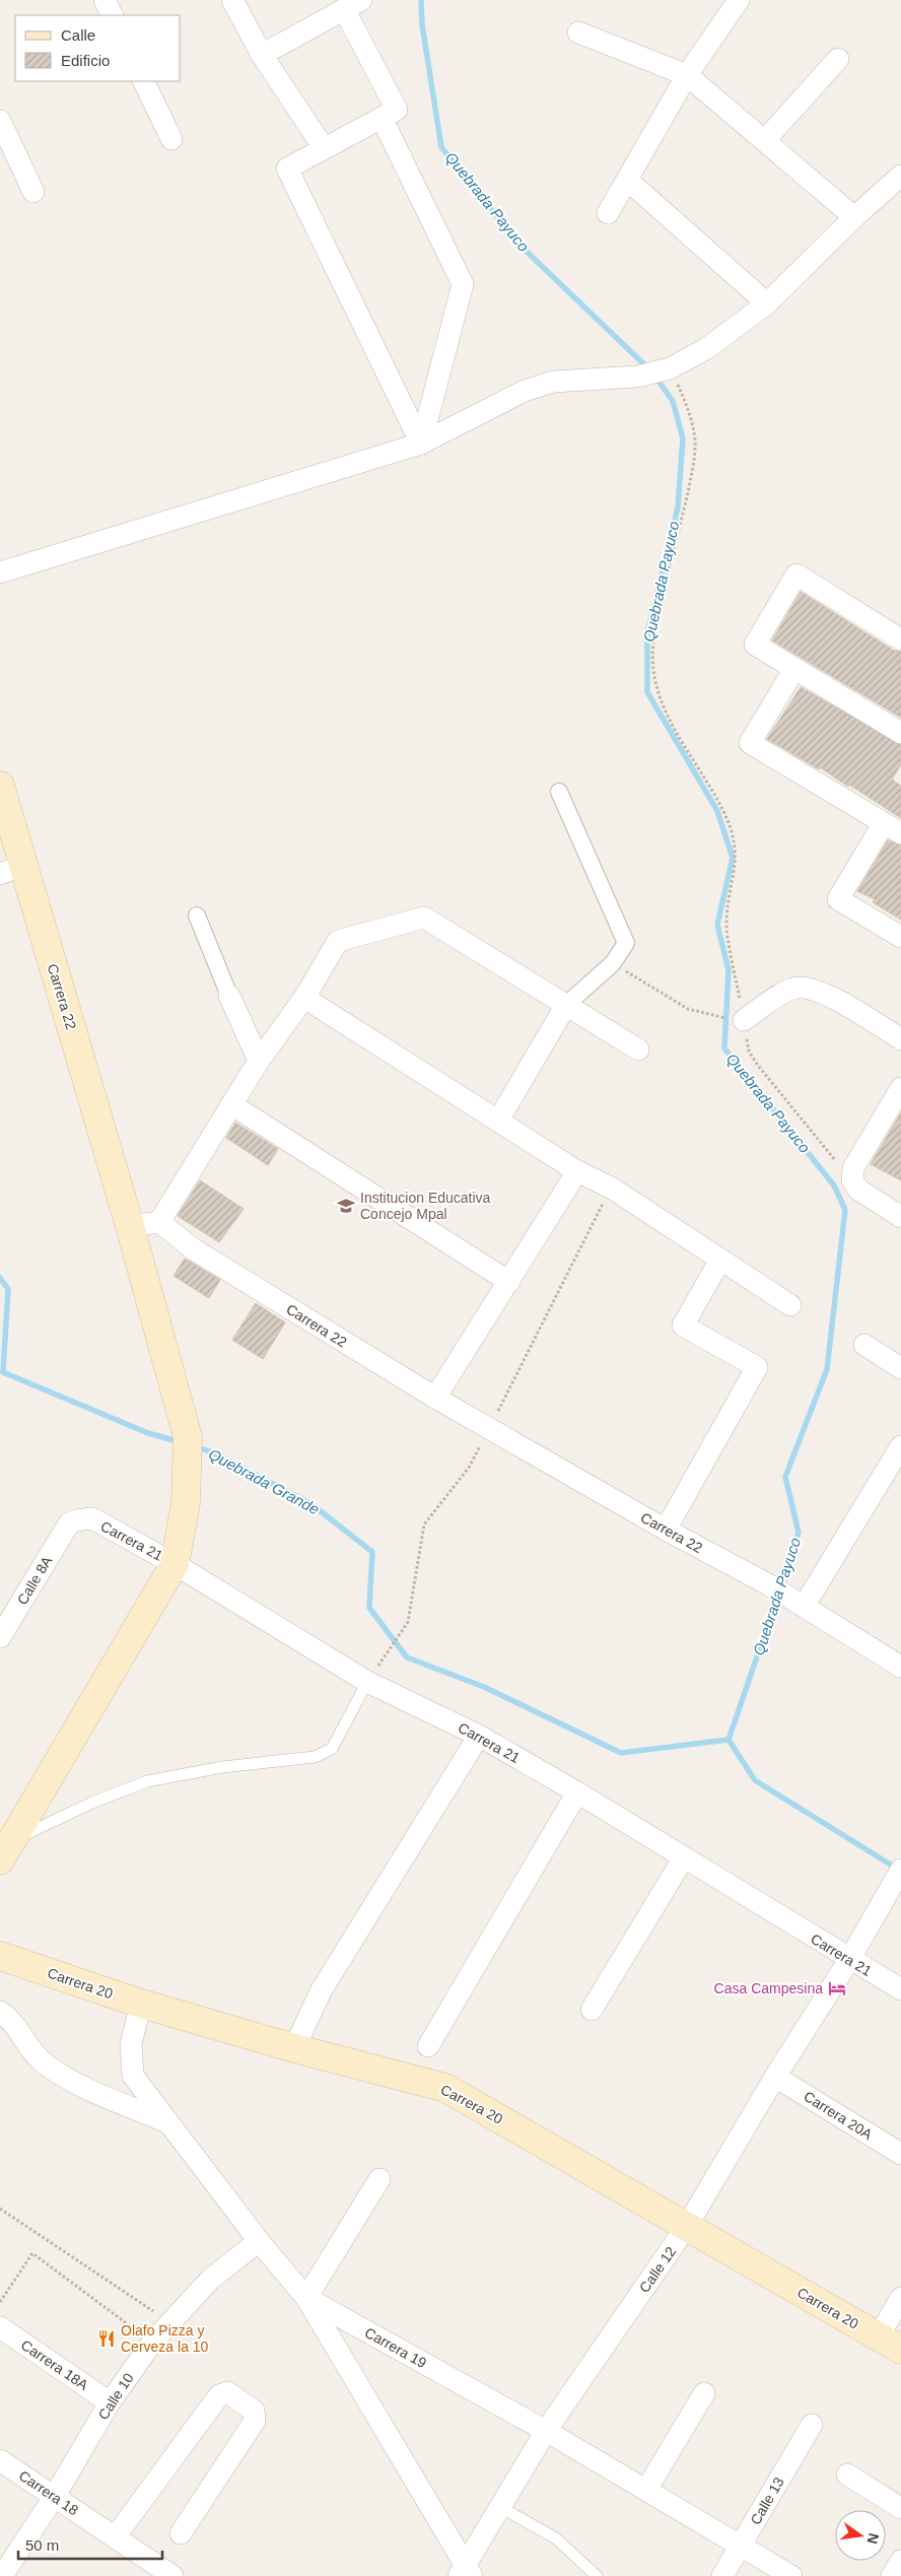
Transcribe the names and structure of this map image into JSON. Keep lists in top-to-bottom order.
{
  "streets": {
    "main road": ["Carrera 22", "Carrera 20"],
    "street": [
      "Carrera 21",
      "Calle 8A",
      "Carrera 20A",
      "Calle 12",
      "Carrera 19",
      "Carrera 18A",
      "Calle 10",
      "Carrera 18",
      "Calle 13"
    ]
  },
  "crossings": [
    ["Carrera 22", "Carrera 21"],
    ["Carrera 21", "Calle 8A"],
    ["Carrera 21", "Calle 12"],
    ["Carrera 20", "Calle 12"],
    ["Carrera 20", "Carrera 19"],
    ["Carrera 20A", "Calle 12"],
    ["Calle 12", "Carrera 19"],
    ["Carrera 19", "Calle 10"],
    ["Carrera 19", "Calle 13"],
    ["Carrera 18A", "Calle 10"],
    ["Calle 10", "Carrera 18"]
  ],
  "water": ["Quebrada Payuco", "Quebrada Grande"],
  "places": {
    "school or university": ["Institucion Educativa Concejo Mpal"],
    "hotel": ["Casa Campesina"],
    "restaurant": ["Olafo Pizza y Cerveza la 10"]
  },
  "legend": ["Calle", "Edificio"],
  "scale_bar": "50 m",
  "north": "right"
}
